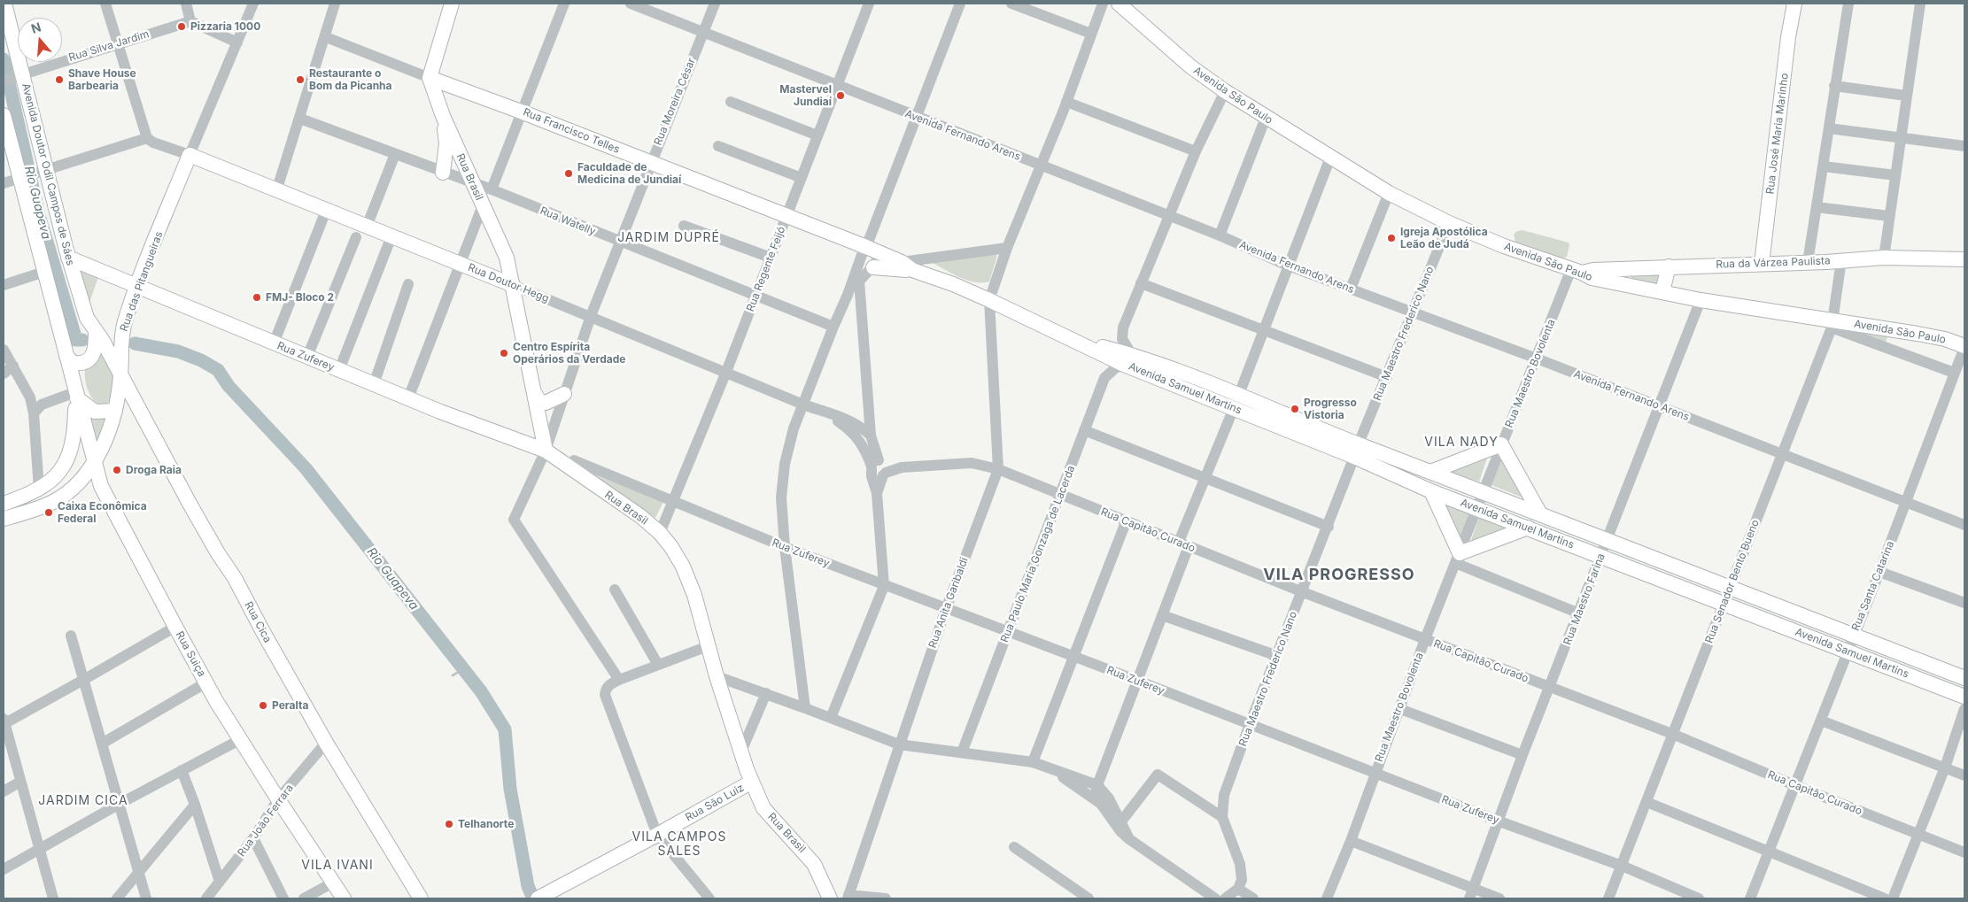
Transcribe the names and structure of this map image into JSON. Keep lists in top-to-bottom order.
{
  "streets": {
    "main road": [
      "Avenida São Paulo",
      "Rua Francisco Telles",
      "Rua José Maria Marinho",
      "Avenida Doutor Odil Campos de Sáes",
      "Rua Brasil",
      "Rua da Várzea Paulista",
      "Rua das Pitangueiras",
      "Rua Doutor Hegg",
      "Rua Zuferey",
      "Avenida Samuel Martins",
      "Rua Cica",
      "Rua Suiça",
      "Rua São Luiz"
    ],
    "street": [
      "Rua Silva Jardim",
      "Rua Moreira César",
      "Avenida Fernando Arens",
      "Rua Watelly",
      "Rua Regente Feijó",
      "Rua Maestro Frederico Nano",
      "Rua Maestro Bovolenta",
      "Rua Capitão Curado",
      "Rua Paulo Maria Gonzaga de Lacerda",
      "Rua Senador Bento Bueno",
      "Rua Santa Catarina",
      "Rua Maestro Farina",
      "Rua Anita Garibaldi",
      "Rua João Ferrara"
    ]
  },
  "crossings": [
    ["Rua Silva Jardim", "Avenida Doutor Odil Campos de Sáes"],
    ["Avenida São Paulo", "Rua da Várzea Paulista"],
    ["Avenida São Paulo", "Rua Maestro Frederico Nano"],
    ["Avenida São Paulo", "Rua Maestro Bovolenta"],
    ["Avenida São Paulo", "Rua Senador Bento Bueno"],
    ["Avenida São Paulo", "Rua Santa Catarina"],
    ["Avenida São Paulo", "Rua Maestro Farina"],
    ["Rua Moreira César", "Rua Francisco Telles"],
    ["Rua Moreira César", "Avenida Fernando Arens"],
    ["Rua Moreira César", "Rua Brasil"],
    ["Rua Moreira César", "Rua Watelly"],
    ["Rua Moreira César", "Rua Doutor Hegg"],
    ["Rua Moreira César", "Rua Zuferey"],
    ["Rua Francisco Telles", "Rua Regente Feijó"],
    ["Rua Francisco Telles", "Avenida Samuel Martins"],
    ["Rua José Maria Marinho", "Rua da Várzea Paulista"],
    ["Avenida Fernando Arens", "Rua Regente Feijó"],
    ["Avenida Fernando Arens", "Rua Maestro Frederico Nano"],
    ["Avenida Fernando Arens", "Rua Maestro Bovolenta"],
    ["Avenida Fernando Arens", "Rua Senador Bento Bueno"],
    ["Avenida Fernando Arens", "Rua Santa Catarina"],
    ["Avenida Fernando Arens", "Rua Maestro Farina"],
    ["Avenida Doutor Odil Campos de Sáes", "Rua Zuferey"],
    ["Avenida Doutor Odil Campos de Sáes", "Rua Cica"],
    ["Rua Brasil", "Rua Watelly"],
    ["Rua Brasil", "Rua Regente Feijó"],
    ["Rua Brasil", "Rua Doutor Hegg"],
    ["Rua Brasil", "Rua Zuferey"],
    ["Rua Brasil", "Rua São Luiz"],
    ["Rua Watelly", "Rua Regente Feijó"],
    ["Rua da Várzea Paulista", "Rua Maestro Bovolenta"],
    ["Rua da Várzea Paulista", "Rua Senador Bento Bueno"],
    ["Rua Regente Feijó", "Rua Doutor Hegg"],
    ["Rua Regente Feijó", "Rua Zuferey"],
    ["Rua das Pitangueiras", "Rua Doutor Hegg"],
    ["Rua das Pitangueiras", "Rua Zuferey"],
    ["Rua das Pitangueiras", "Rua Cica"],
    ["Rua das Pitangueiras", "Rua Suiça"],
    ["Rua Doutor Hegg", "Rua Capitão Curado"],
    ["Rua Maestro Frederico Nano", "Rua Zuferey"],
    ["Rua Maestro Frederico Nano", "Avenida Samuel Martins"],
    ["Rua Maestro Frederico Nano", "Rua Capitão Curado"],
    ["Rua Zuferey", "Rua Maestro Bovolenta"],
    ["Rua Zuferey", "Rua Paulo Maria Gonzaga de Lacerda"],
    ["Rua Zuferey", "Rua Senador Bento Bueno"],
    ["Rua Zuferey", "Rua Maestro Farina"],
    ["Rua Zuferey", "Rua Anita Garibaldi"],
    ["Rua Maestro Bovolenta", "Avenida Samuel Martins"],
    ["Rua Maestro Bovolenta", "Rua Capitão Curado"],
    ["Avenida Samuel Martins", "Rua Paulo Maria Gonzaga de Lacerda"],
    ["Avenida Samuel Martins", "Rua Senador Bento Bueno"],
    ["Avenida Samuel Martins", "Rua Santa Catarina"],
    ["Avenida Samuel Martins", "Rua Maestro Farina"],
    ["Avenida Samuel Martins", "Rua Anita Garibaldi"],
    ["Rua Capitão Curado", "Rua Paulo Maria Gonzaga de Lacerda"],
    ["Rua Capitão Curado", "Rua Senador Bento Bueno"],
    ["Rua Capitão Curado", "Rua Santa Catarina"],
    ["Rua Capitão Curado", "Rua Maestro Farina"],
    ["Rua Capitão Curado", "Rua Anita Garibaldi"],
    ["Rua Cica", "Rua João Ferrara"],
    ["Rua Suiça", "Rua João Ferrara"]
  ],
  "districts": [
    "JARDIM DUPRÉ",
    "VILA NADY",
    "VILA PROGRESSO",
    "JARDIM CICA",
    "VILA CAMPOS SALES",
    "VILA IVANI"
  ],
  "water": ["Rio Guapeva"],
  "places": [
    "Pizzaria 1000",
    "Shave House Barbearia",
    "Restaurante o Bom da Picanha",
    "Mastervel Jundiaí",
    "Faculdade de Medicina de Jundiaí",
    "Igreja Apostólica Leão de Judá",
    "FMJ- Bloco 2",
    "Centro Espírita Operários da Verdade",
    "Progresso Vistoria",
    "Droga Raia",
    "Caixa Econômica Federal",
    "Peralta",
    "Telhanorte"
  ],
  "north": "top"
}
